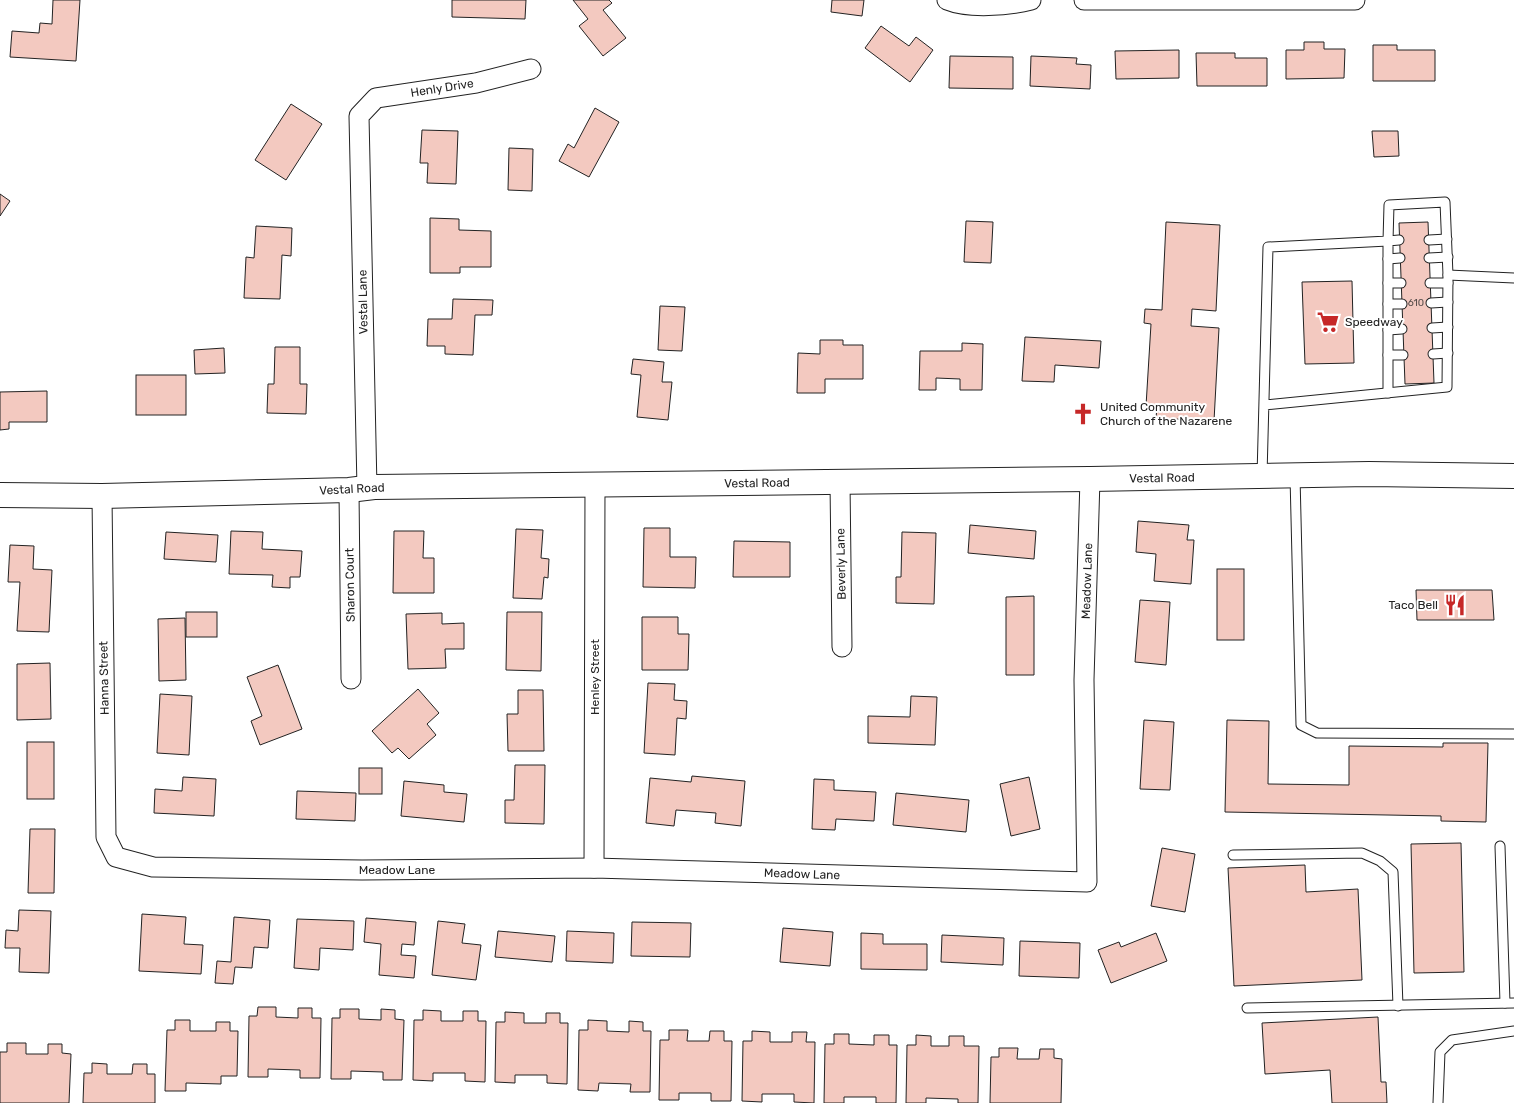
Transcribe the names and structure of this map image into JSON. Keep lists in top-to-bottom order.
{
  "streets": {
    "street": [
      "Henly Drive",
      "Vestal Lane",
      "Vestal Road",
      "Beverly Lane",
      "Meadow Lane",
      "Sharon Court",
      "Henley Street",
      "Hanna Street"
    ]
  },
  "crossings": [
    ["Henly Drive", "Vestal Lane"],
    ["Vestal Lane", "Vestal Road"],
    ["Vestal Lane", "Sharon Court"],
    ["Vestal Road", "Beverly Lane"],
    ["Vestal Road", "Meadow Lane"],
    ["Vestal Road", "Sharon Court"],
    ["Vestal Road", "Henley Street"],
    ["Vestal Road", "Hanna Street"],
    ["Meadow Lane", "Henley Street"],
    ["Meadow Lane", "Hanna Street"]
  ],
  "places": {
    "supermarket": ["Speedway"],
    "church": ["United Community Church of the Nazarene"],
    "restaurant": ["Taco Bell"]
  },
  "house_numbers": ["610"]
}
